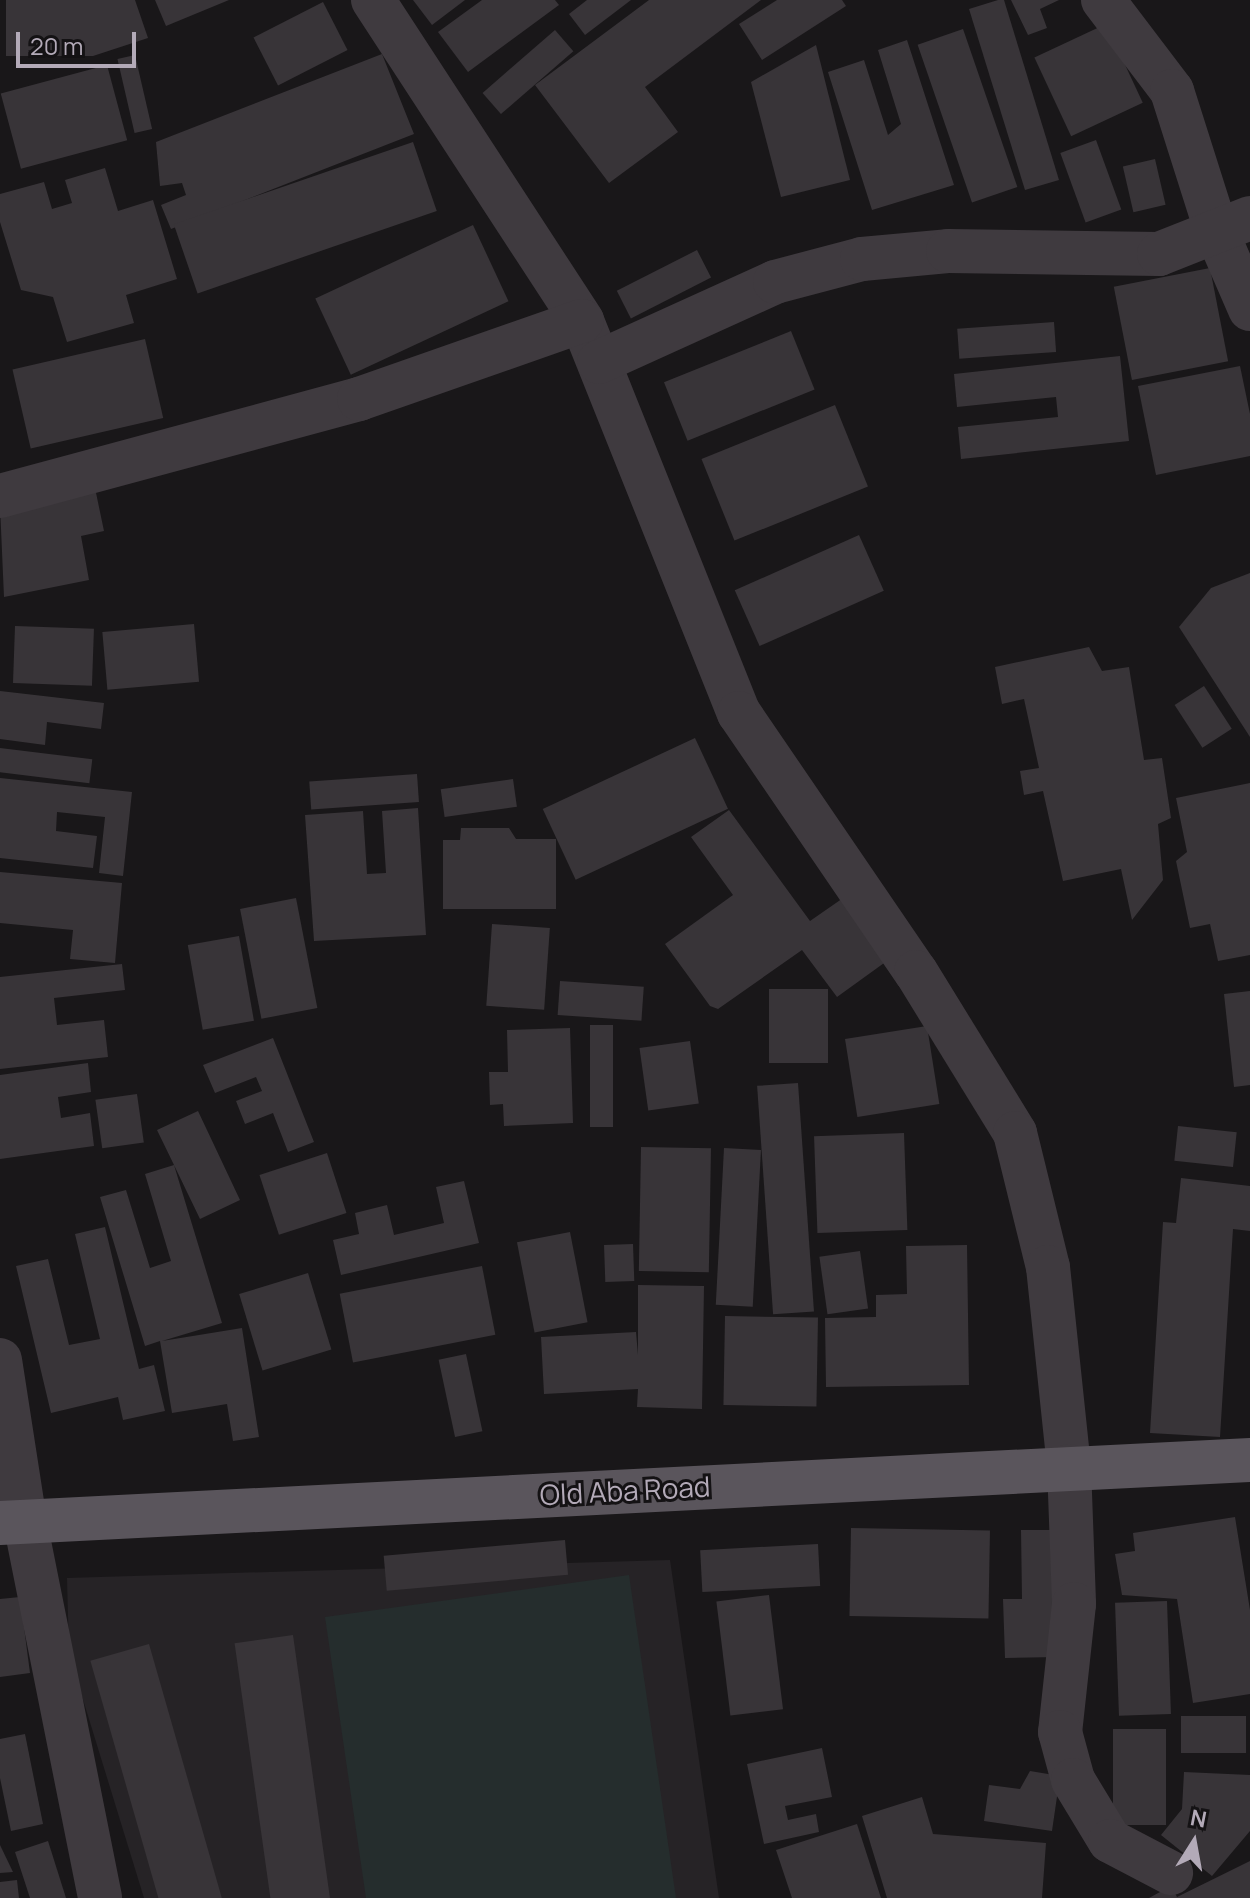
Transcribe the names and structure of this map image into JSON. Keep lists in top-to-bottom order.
{
  "streets": {
    "main road": ["Old Aba Road"]
  },
  "scale_bar": "20 m",
  "north": "top"
}
